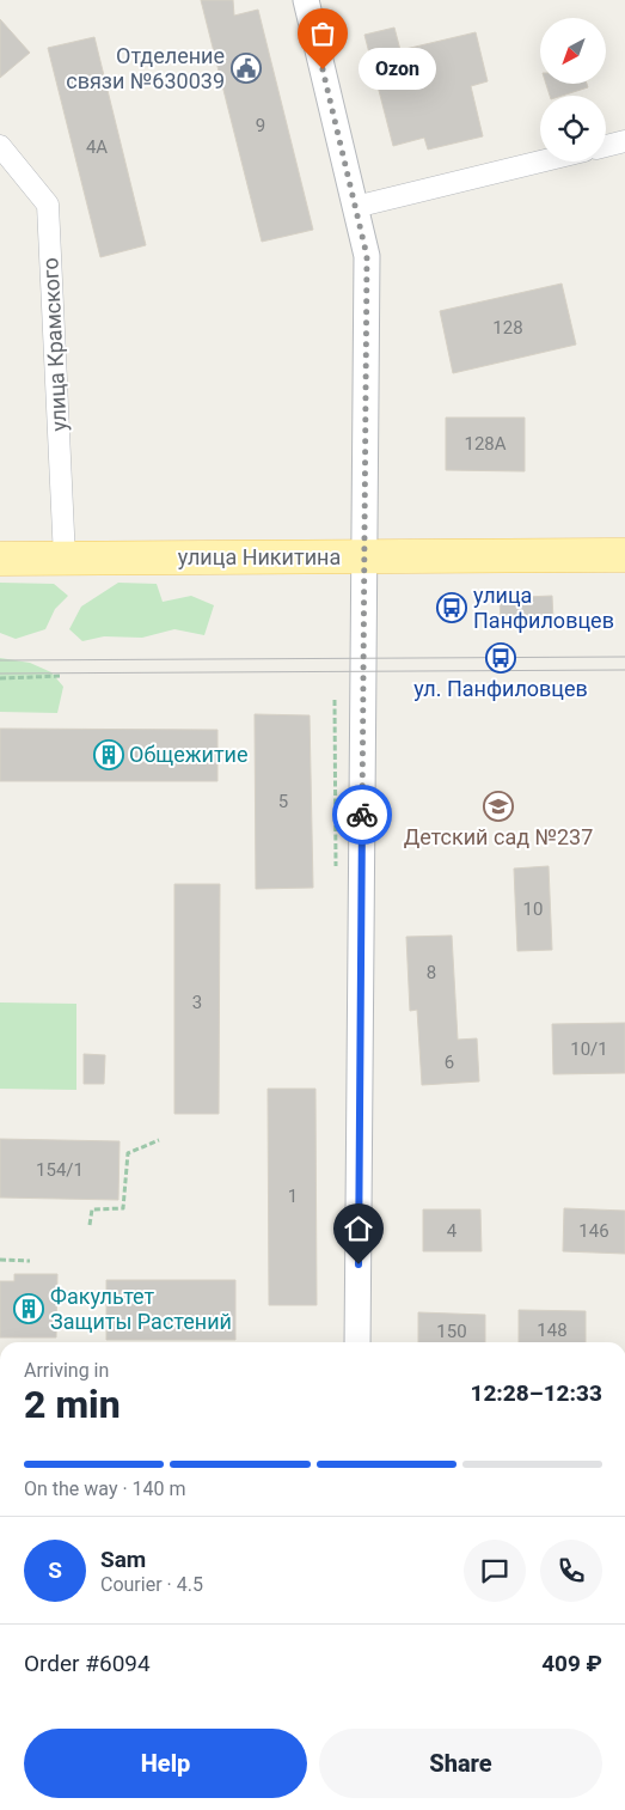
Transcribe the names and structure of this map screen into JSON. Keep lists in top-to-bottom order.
{
  "streets": {
    "main road": ["улица Никитина"],
    "street": ["улица Крамского"]
  },
  "crossings": [
    ["улица Крамского", "улица Никитина"]
  ],
  "places": {
    "public building": ["Отделение связи №630039"],
    "other": ["Ozon"],
    "bus stop": ["улица Панфиловцев", "ул. Панфиловцев"],
    "building": ["Общежитие", "Факультет Защиты Растений"],
    "school or university": ["Детский сад №237"]
  },
  "house_numbers": [
    "9",
    "4А",
    "128",
    "128А",
    "5",
    "10",
    "8",
    "3",
    "10/1",
    "6",
    "154/1",
    "1",
    "4",
    "146",
    "148",
    "150"
  ],
  "north": "bottom left",
  "page": {
    "bubble": "Ozon",
    "heading": ["2 min", "Arriving in", "12:28–12:33"],
    "panel": [
      "Sam",
      "Courier · 4.5",
      "Order #6094",
      "409 ₽"
    ],
    "bar": "On the way · 140 m",
    "round": "S",
    "buttons": ["Help", "Share"]
  }
}
